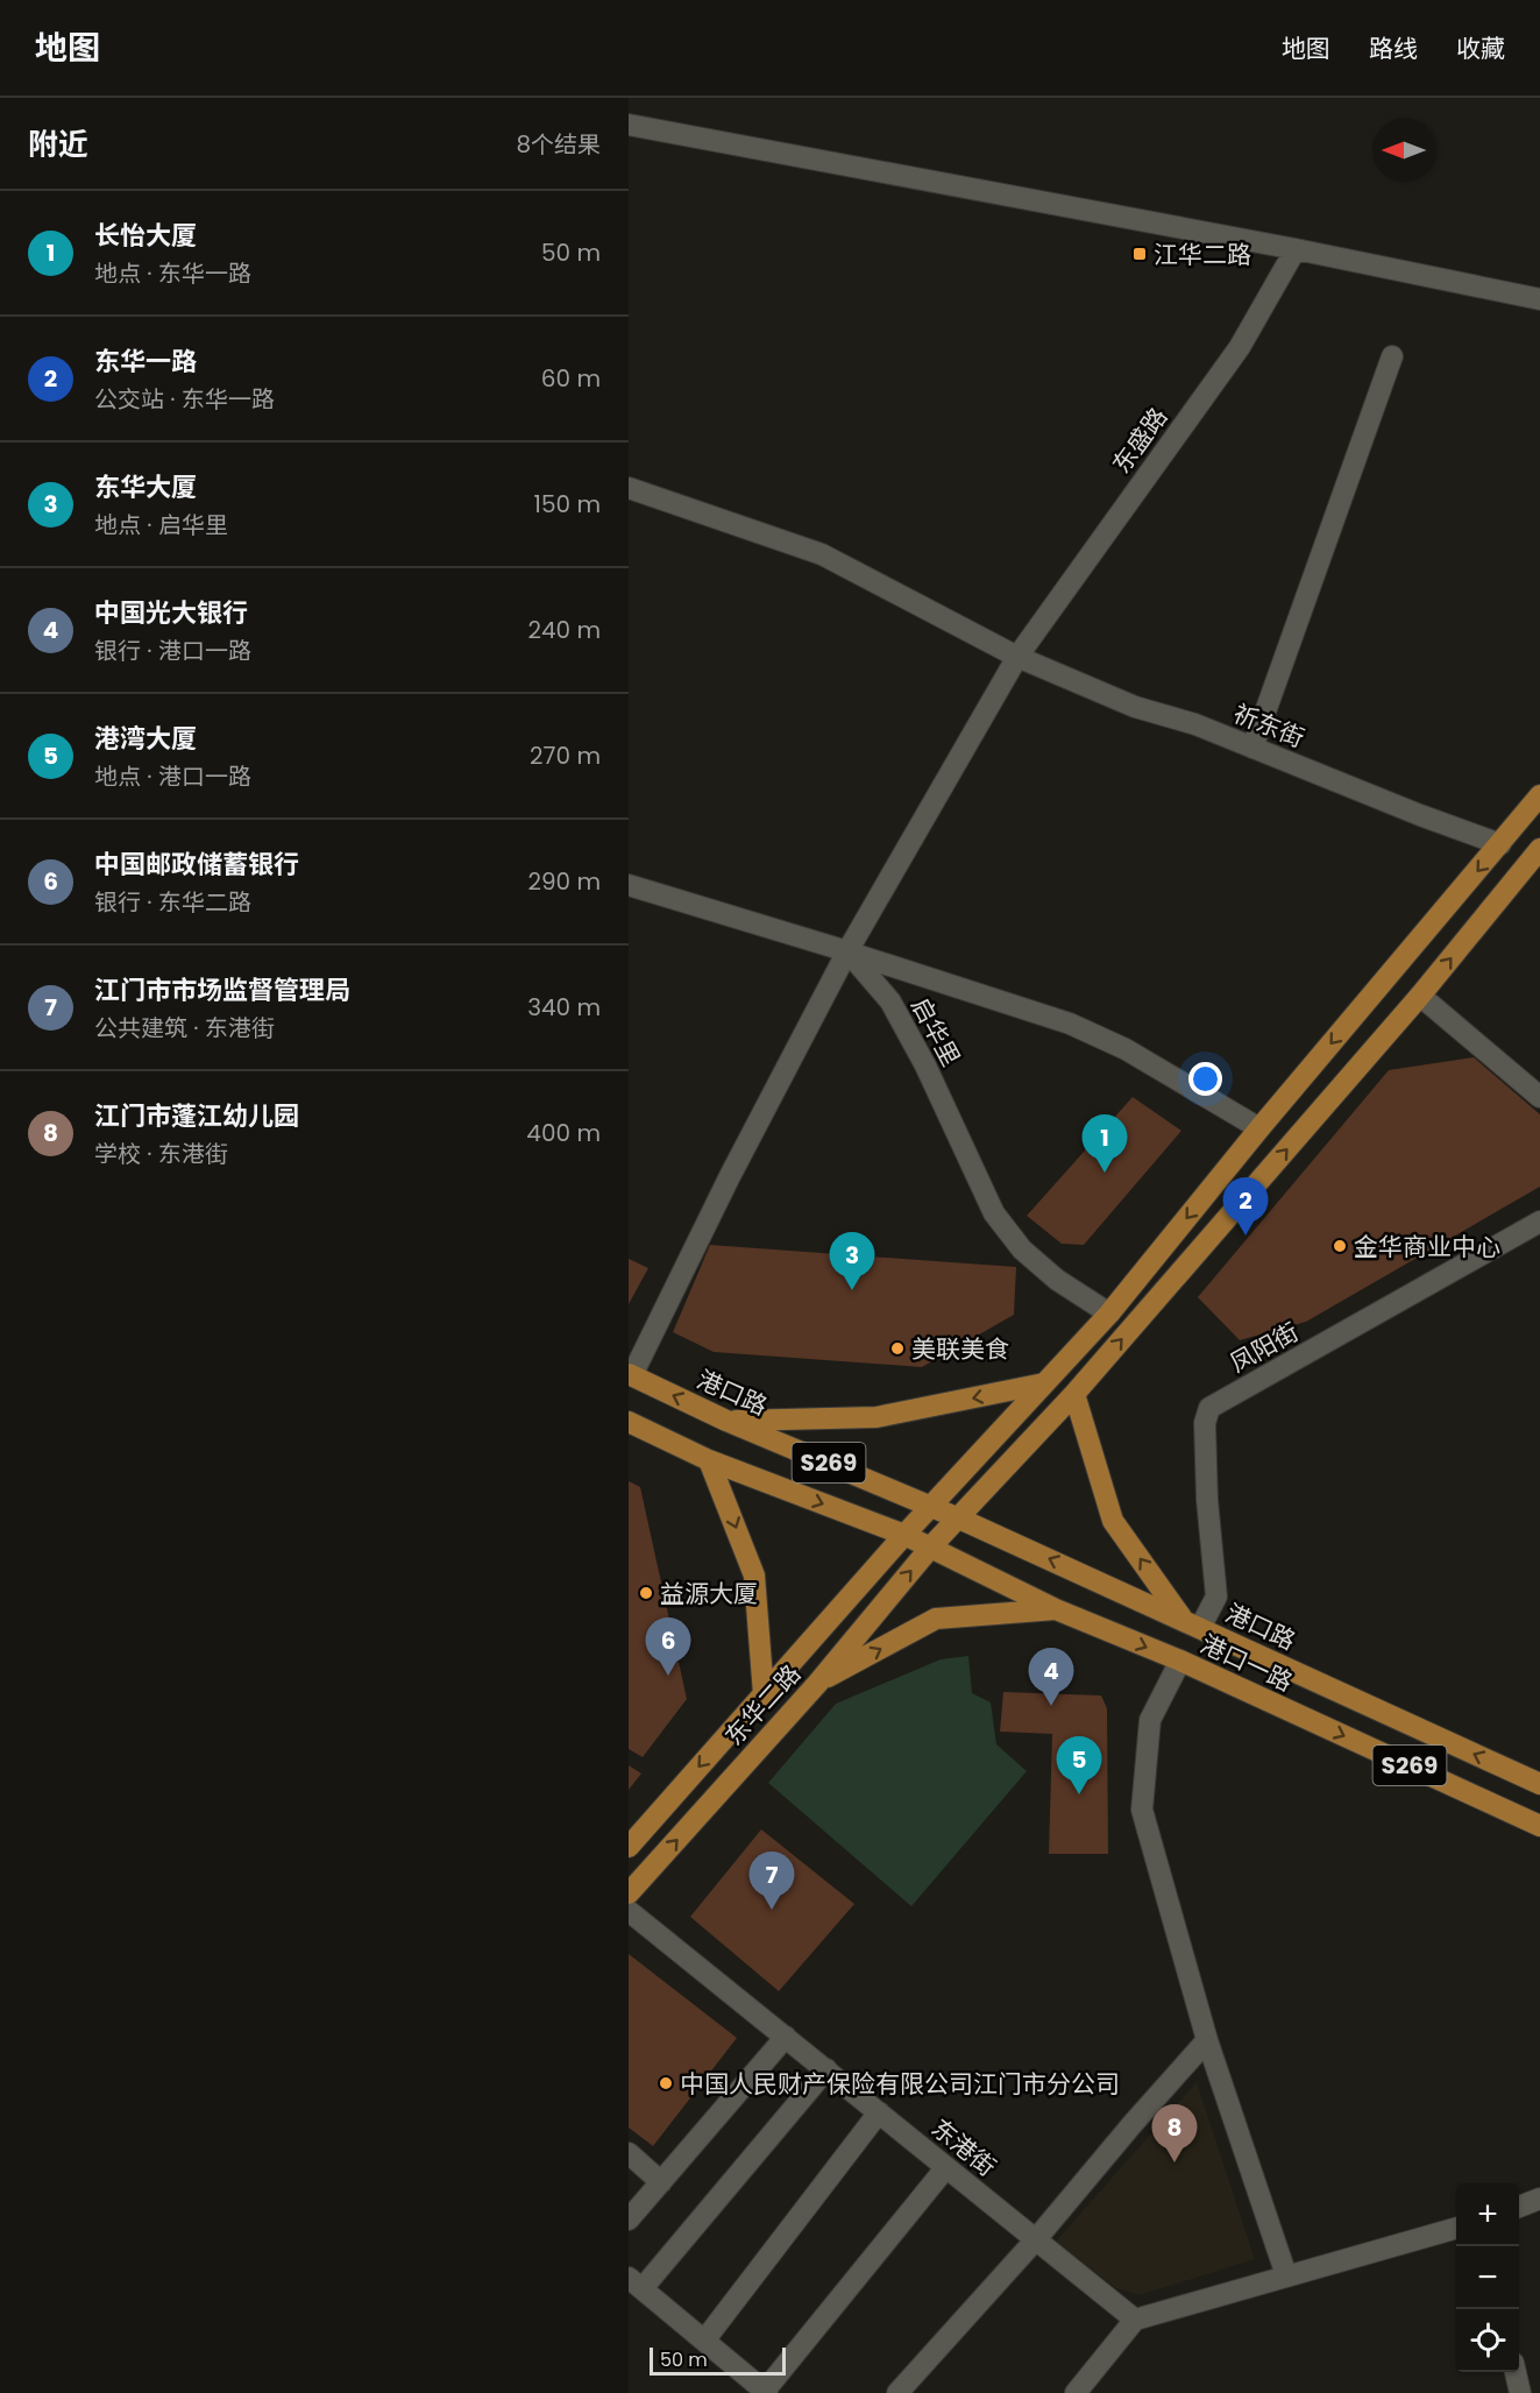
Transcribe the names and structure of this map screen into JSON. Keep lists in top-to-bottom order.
{
  "streets": {
    "main road": [
      "港口路",
      "S269",
      "港口一路",
      "东华二路"
    ],
    "street": [
      "东盛路",
      "祈东街",
      "启华里",
      "凤阳街",
      "东港街"
    ]
  },
  "crossings": [
    ["东盛路", "祈东街"],
    ["东盛路", "启华里"],
    ["东盛路", "港口路"],
    ["祈东街", "东华二路"],
    ["启华里", "东华二路"],
    ["凤阳街", "港口路"],
    ["港口路", "S269"],
    ["港口路", "东华二路"],
    ["S269", "港口一路"],
    ["S269", "东华二路"],
    ["港口一路", "东华二路"]
  ],
  "one_way": ["港口路", "港口一路"],
  "places": {
    "transit": ["江华二路"],
    "other": [
      "金华商业中心",
      "美联美食",
      "益源大厦",
      "中国人民财产保险有限公司江门市分公司"
    ]
  },
  "scale_bar": "50 m",
  "north": "left",
  "page": {
    "header": "地图",
    "nav": ["地图", "路线", "收藏"],
    "heading": ["附近", "8个结果"],
    "list": [
      {
        "mark": "1",
        "name": "长怡大厦",
        "note": "地点 · 东华一路",
        "value": "50 m"
      },
      {
        "mark": "2",
        "name": "东华一路",
        "note": "公交站 · 东华一路",
        "value": "60 m"
      },
      {
        "mark": "3",
        "name": "东华大厦",
        "note": "地点 · 启华里",
        "value": "150 m"
      },
      {
        "mark": "4",
        "name": "中国光大银行",
        "note": "银行 · 港口一路",
        "value": "240 m"
      },
      {
        "mark": "5",
        "name": "港湾大厦",
        "note": "地点 · 港口一路",
        "value": "270 m"
      },
      {
        "mark": "6",
        "name": "中国邮政储蓄银行",
        "note": "银行 · 东华二路",
        "value": "290 m"
      },
      {
        "mark": "7",
        "name": "江门市市场监督管理局",
        "note": "公共建筑 · 东港街",
        "value": "340 m"
      },
      {
        "mark": "8",
        "name": "江门市蓬江幼儿园",
        "note": "学校 · 东港街",
        "value": "400 m"
      }
    ],
    "pins": [
      "1",
      "2",
      "3",
      "6",
      "4",
      "5",
      "7",
      "8"
    ],
    "map_buttons": ["+", "−"],
    "scale": "50 m"
  }
}
